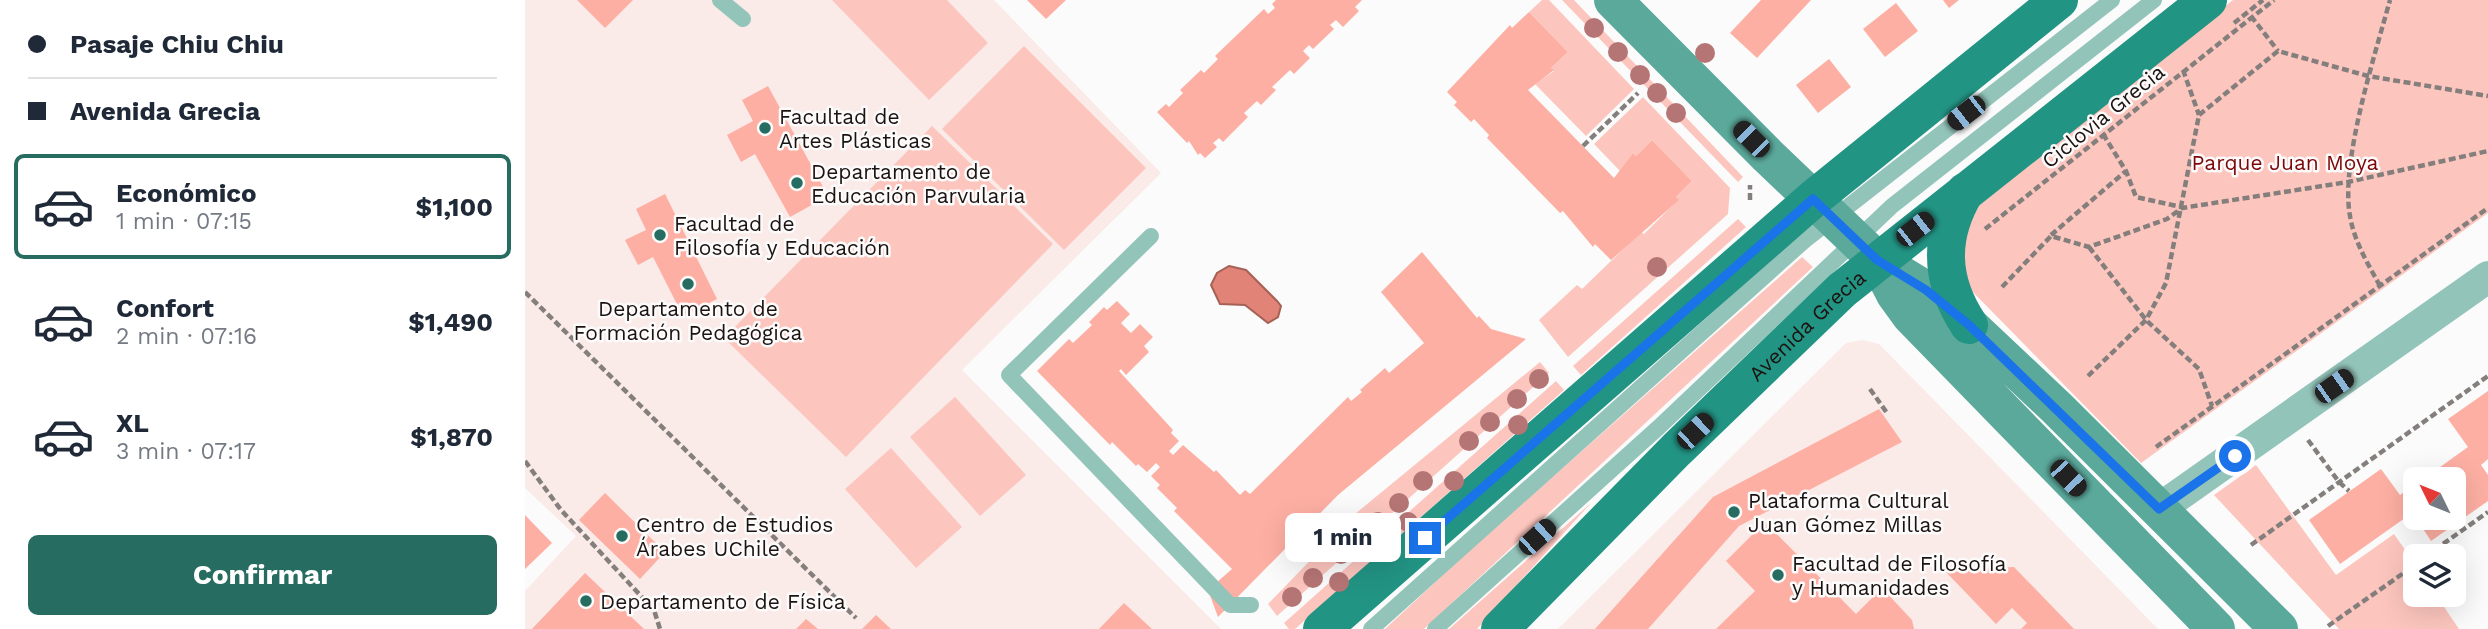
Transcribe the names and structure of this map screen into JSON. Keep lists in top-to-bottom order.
{
  "streets": {
    "main road": ["Avenida Grecia"],
    "path": ["Ciclovia Grecia"]
  },
  "parks": ["Parque Juan Moya"],
  "places": [
    "Facultad de Artes Plásticas",
    "Departamento de Educación Parvularia",
    "Facultad de Filosofía y Educación",
    "Departamento de Formación Pedagógica",
    "Plataforma Cultural Juan Gómez Millas",
    "Centro de Estudios Árabes UChile",
    "Facultad de Filosofía y Humanidades",
    "Departamento de Física"
  ],
  "north": "top left",
  "page": {
    "banner": ["Pasaje Chiu Chiu", "Avenida Grecia"],
    "list": [
      {
        "name": "Económico",
        "note": "1 min · 07:15",
        "value": "$1,100"
      },
      {
        "name": "Confort",
        "note": "2 min · 07:16",
        "value": "$1,490"
      },
      {
        "name": "XL",
        "note": "3 min · 07:17",
        "value": "$1,870"
      }
    ],
    "bubble": "1 min",
    "buttons": "Confirmar"
  }
}
